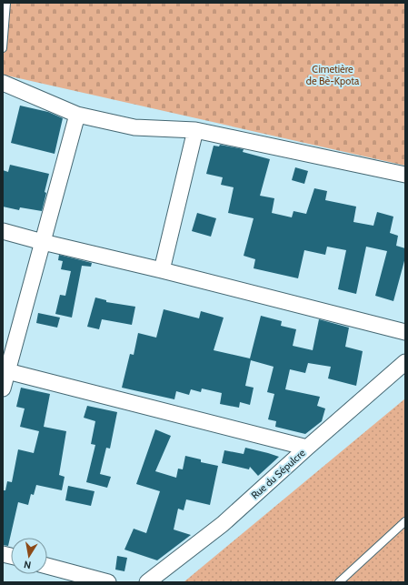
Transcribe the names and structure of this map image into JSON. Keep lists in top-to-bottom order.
{
  "streets": {
    "street": ["Rue du Sépulcre"]
  },
  "parks": ["Cimetière de Bè-Kpota"],
  "north": "bottom"
}
